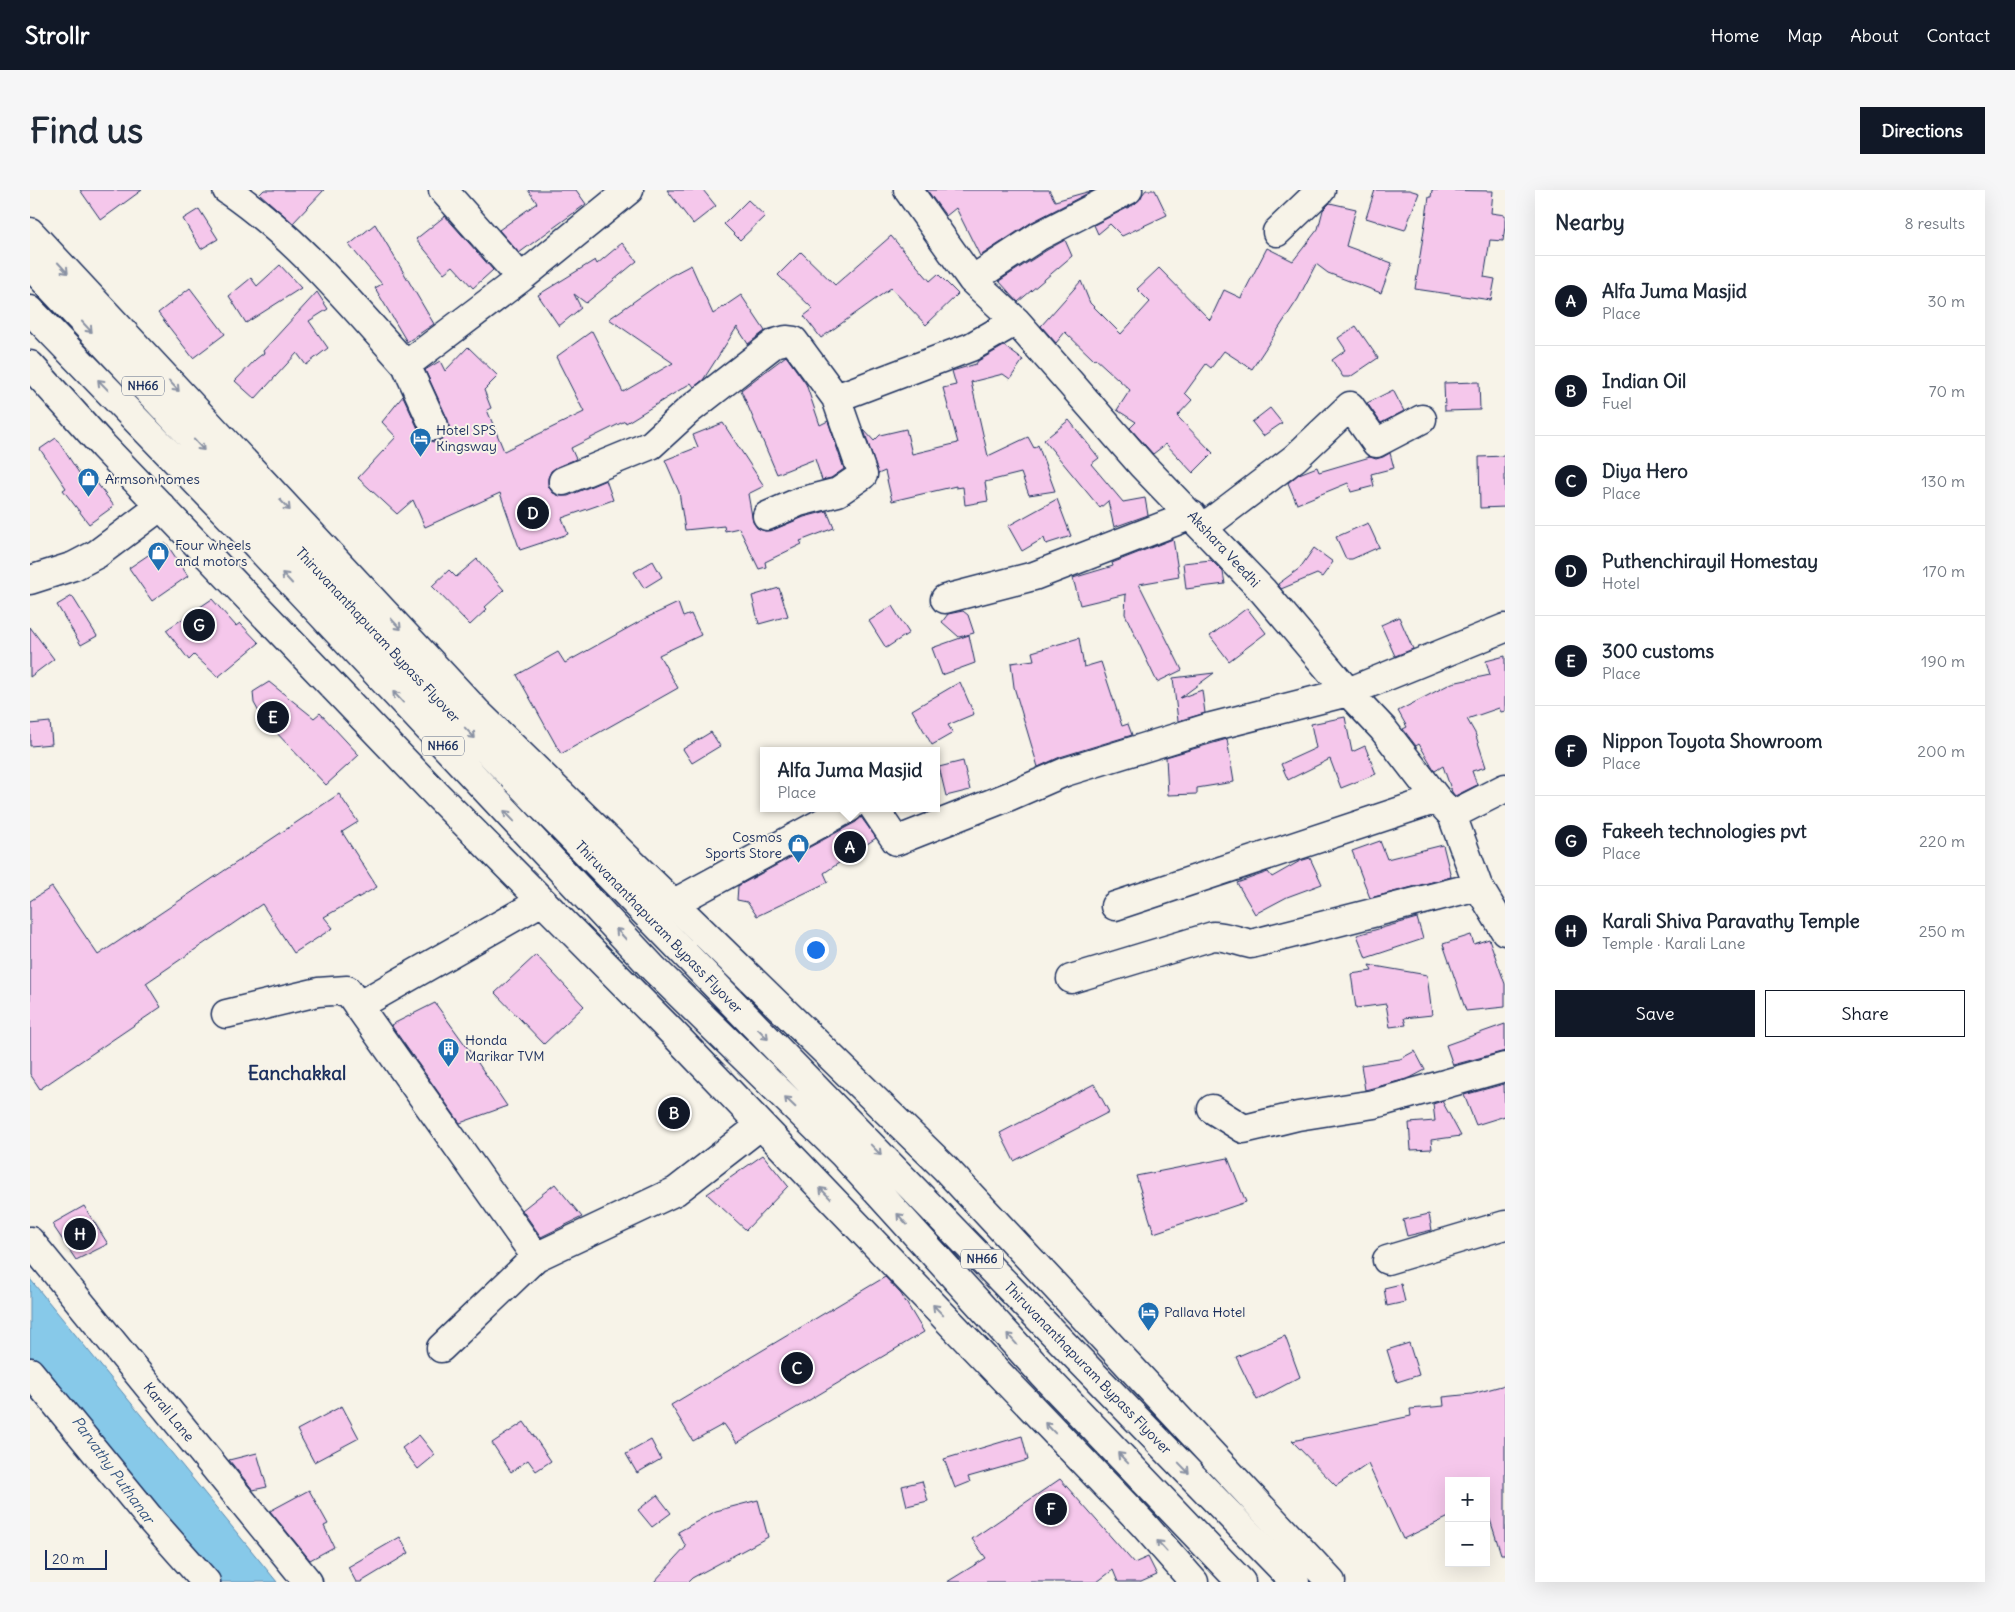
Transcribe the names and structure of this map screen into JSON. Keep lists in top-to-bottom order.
{
  "streets": {
    "main road": [
      "NH66",
      "Akshara Veedhi",
      "Thiruvananthapuram Bypass Flyover",
      "Karali Lane"
    ]
  },
  "districts": ["Eanchakkal"],
  "water": ["Parvathy Puthanar"],
  "places": {
    "hotel": ["Hotel SPS Kingsway", "Pallava Hotel"],
    "shop": ["Armson homes", "Four wheels and motors", "Cosmos Sports Store"],
    "building": ["Honda Marikar TVM"]
  },
  "scale_bar": "20 m",
  "page": {
    "header": "Strollr",
    "nav": [
      "Home",
      "Map",
      "About",
      "Contact"
    ],
    "buttons": [
      "Directions",
      ["Save", "Share"]
    ],
    "title": "Find us",
    "heading": ["Nearby", "8 results"],
    "list": [
      {
        "mark": "A",
        "name": "Alfa Juma Masjid",
        "note": "Place",
        "value": "30 m"
      },
      {
        "mark": "B",
        "name": "Indian Oil",
        "note": "Fuel",
        "value": "70 m"
      },
      {
        "mark": "C",
        "name": "Diya Hero",
        "note": "Place",
        "value": "130 m"
      },
      {
        "mark": "D",
        "name": "Puthenchirayil Homestay",
        "note": "Hotel",
        "value": "170 m"
      },
      {
        "mark": "E",
        "name": "300 customs",
        "note": "Place",
        "value": "190 m"
      },
      {
        "mark": "F",
        "name": "Nippon Toyota Showroom",
        "note": "Place",
        "value": "200 m"
      },
      {
        "mark": "G",
        "name": "Fakeeh technologies pvt",
        "note": "Place",
        "value": "220 m"
      },
      {
        "mark": "H",
        "name": "Karali Shiva Paravathy Temple",
        "note": "Temple · Karali Lane",
        "value": "250 m"
      }
    ],
    "pins": [
      "D",
      "G",
      "E",
      "A",
      "B",
      "H",
      "C",
      "F"
    ],
    "popup": ["Alfa Juma Masjid", "Place"],
    "map_buttons": ["+", "−"],
    "scale": "20 m"
  }
}
